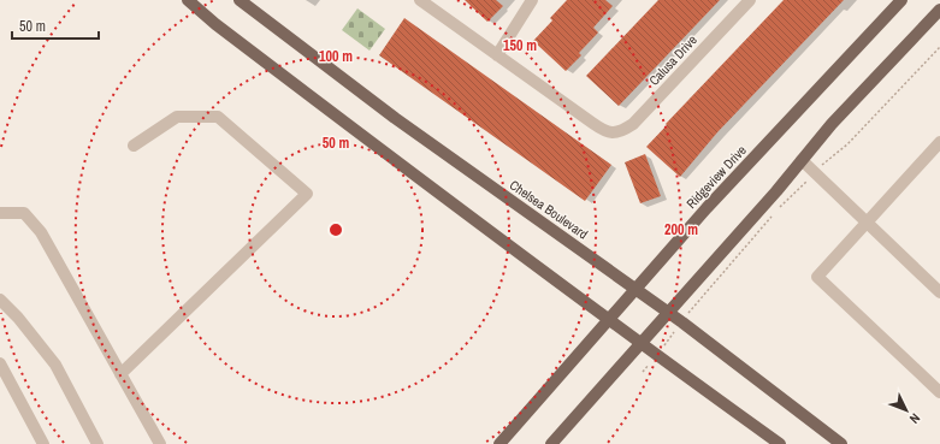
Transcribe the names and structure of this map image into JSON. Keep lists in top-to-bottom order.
{
  "streets": {
    "main road": ["Ridgeview Drive", "Chelsea Boulevard"],
    "street": ["Calusa Drive"]
  },
  "crossings": [
    ["Ridgeview Drive", "Chelsea Boulevard"]
  ],
  "scale_bar": "50 m",
  "north": "bottom right",
  "rings": [
    "150 m",
    "100 m",
    "50 m",
    "200 m"
  ]
}
